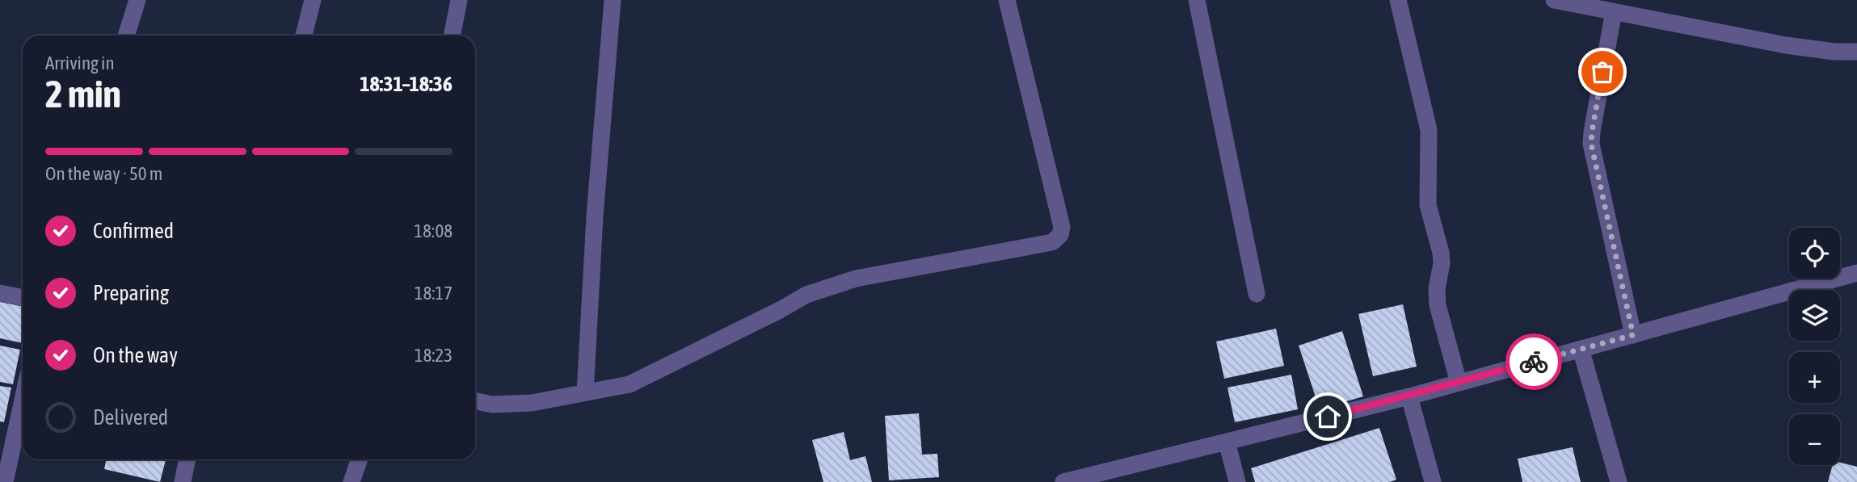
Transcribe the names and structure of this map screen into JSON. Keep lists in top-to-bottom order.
{
  "page": {
    "heading": ["2 min", "Arriving in", "18:31–18:36"],
    "bar": "On the way · 50 m",
    "list": [
      ["Confirmed", "18:08"],
      ["Preparing", "18:17"],
      ["On the way", "18:23"],
      "Delivered"
    ],
    "map_buttons": ["+", "−"]
  }
}
